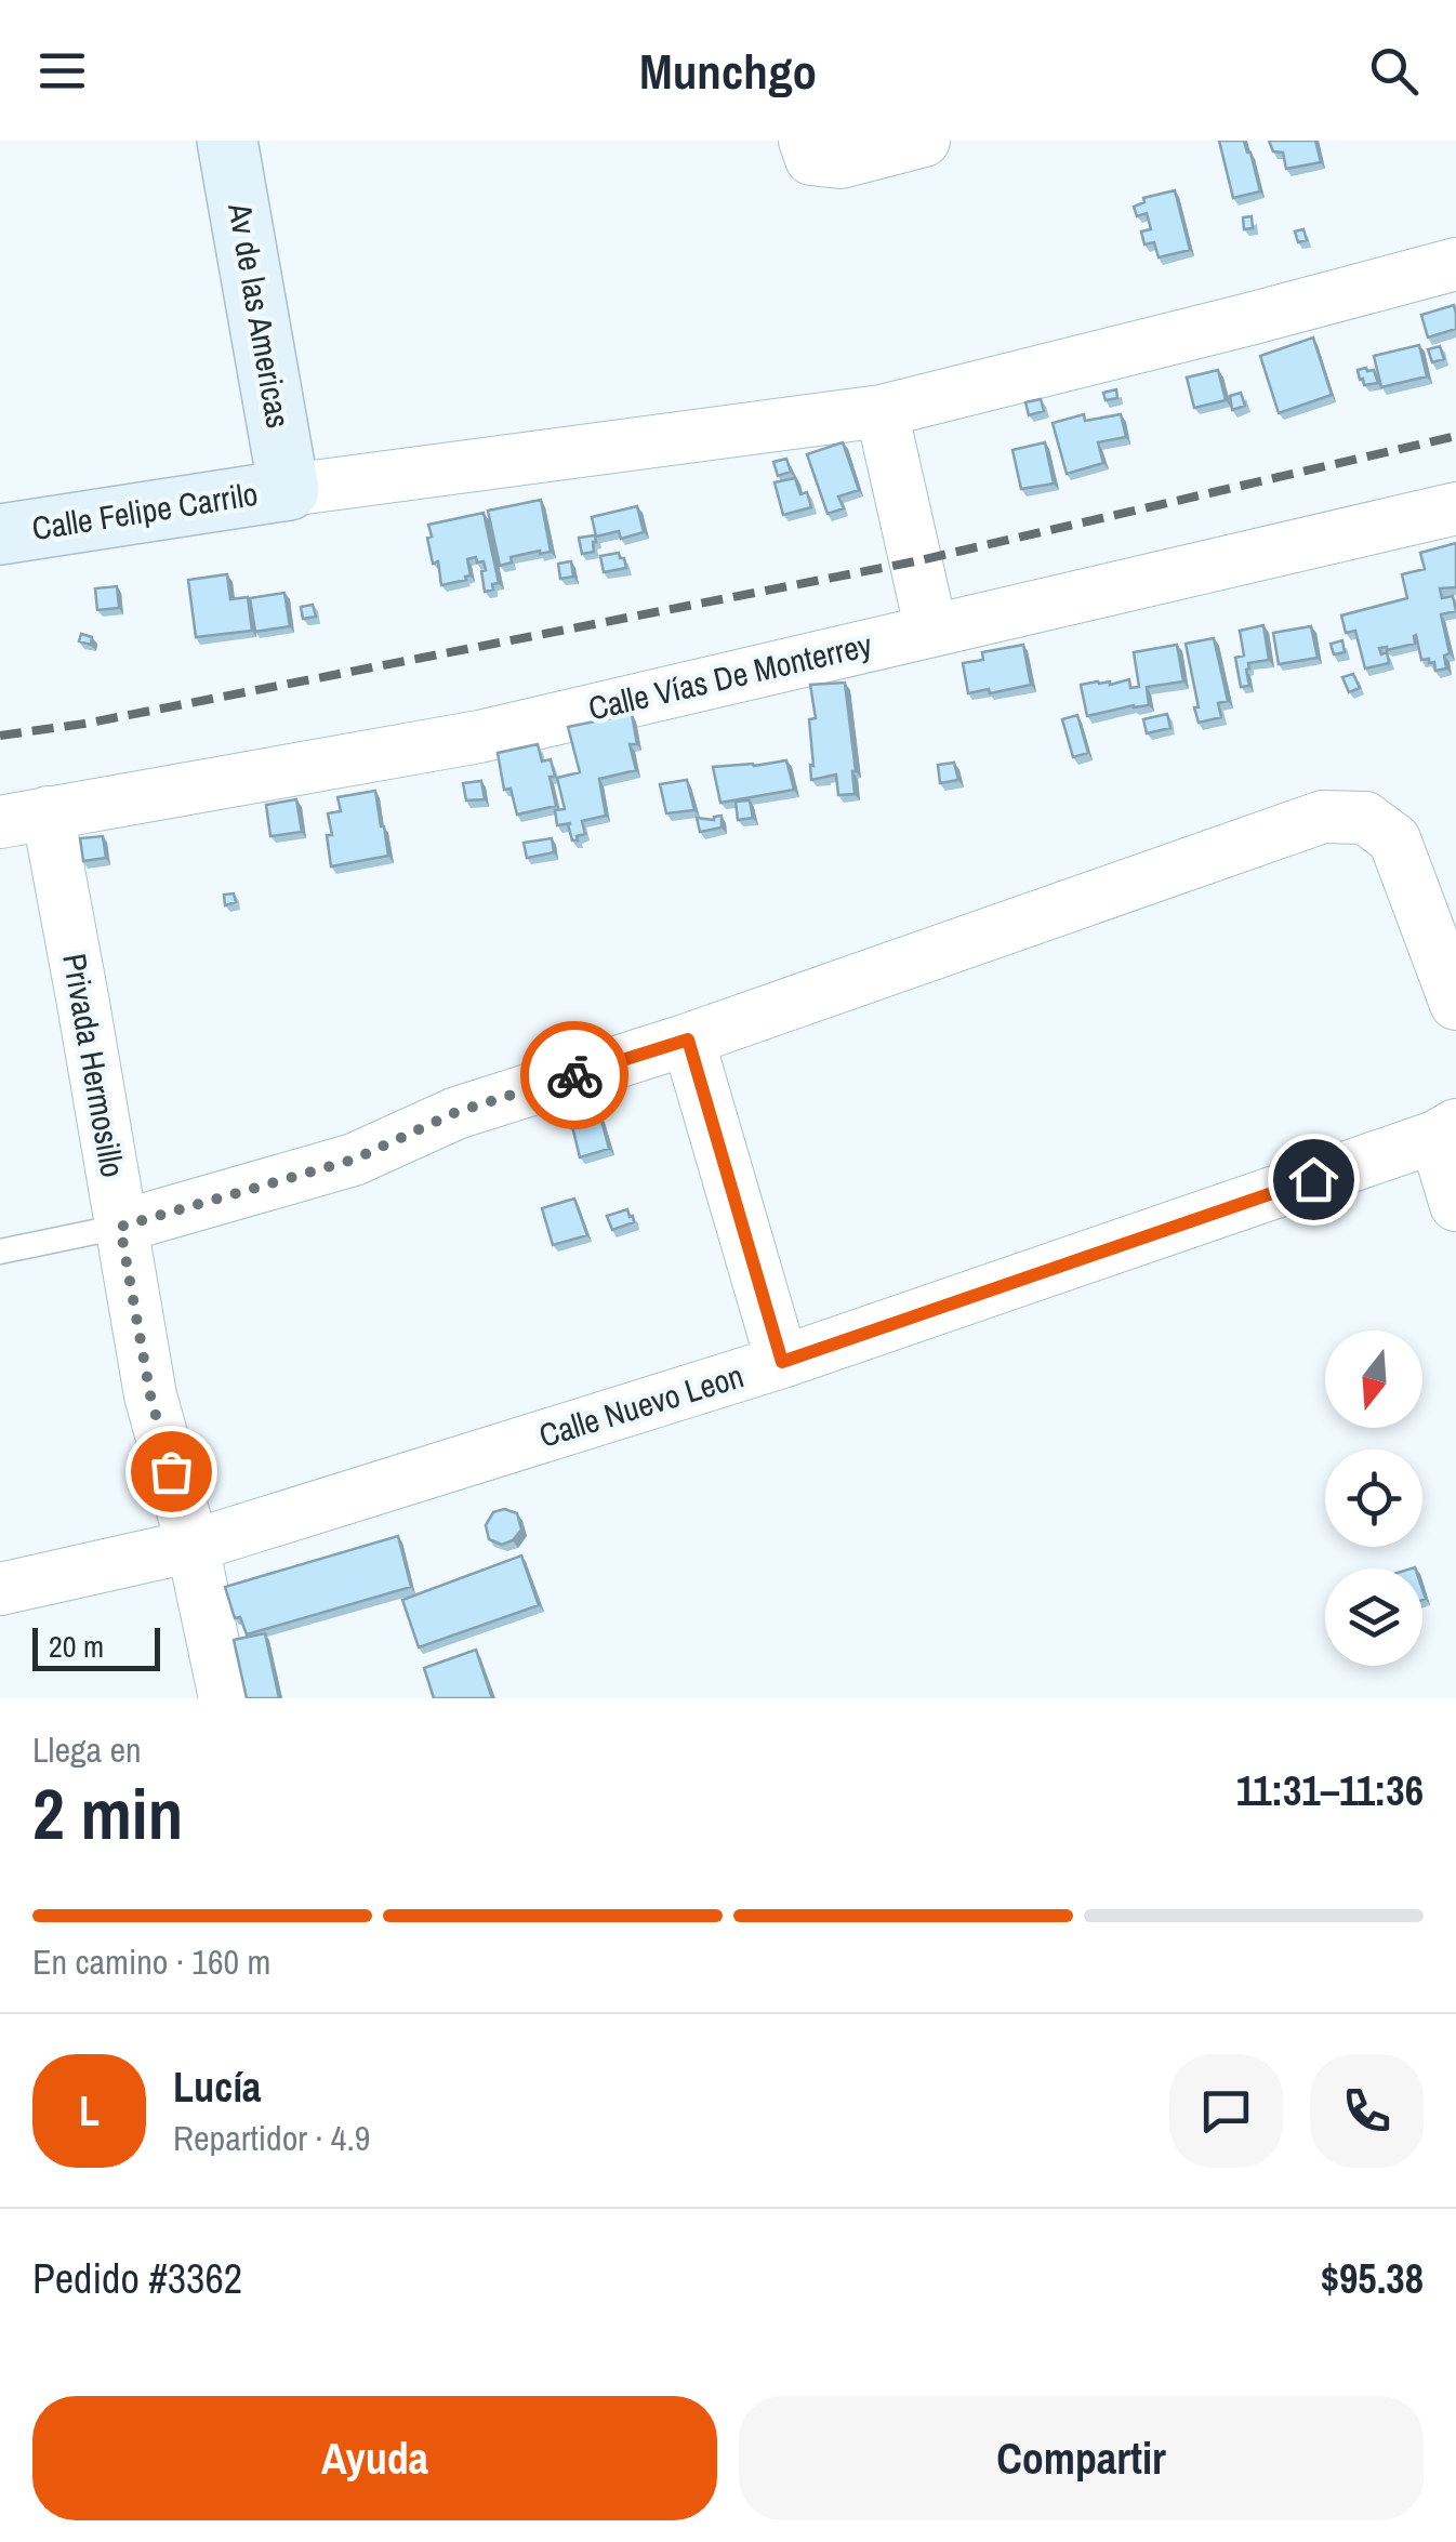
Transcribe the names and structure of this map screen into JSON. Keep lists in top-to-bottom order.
{
  "streets": {
    "street": [
      "Av de las Americas",
      "Calle Felipe Carrilo",
      "Calle Vías De Monterrey",
      "Privada Hermosillo",
      "Calle Nuevo Leon"
    ]
  },
  "crossings": [
    ["Av de las Americas", "Calle Felipe Carrilo"],
    ["Calle Vías De Monterrey", "Privada Hermosillo"],
    ["Privada Hermosillo", "Calle Nuevo Leon"]
  ],
  "scale_bar": "20 m",
  "north": "bottom",
  "page": {
    "header": "Munchgo",
    "scale": "20 m",
    "heading": ["2 min", "Llega en", "11:31–11:36"],
    "panel": [
      "Lucía",
      "Repartidor · 4.9",
      "Pedido #3362",
      "$95.38"
    ],
    "bar": "En camino · 160 m",
    "round": "L",
    "buttons": ["Ayuda", "Compartir"]
  }
}
